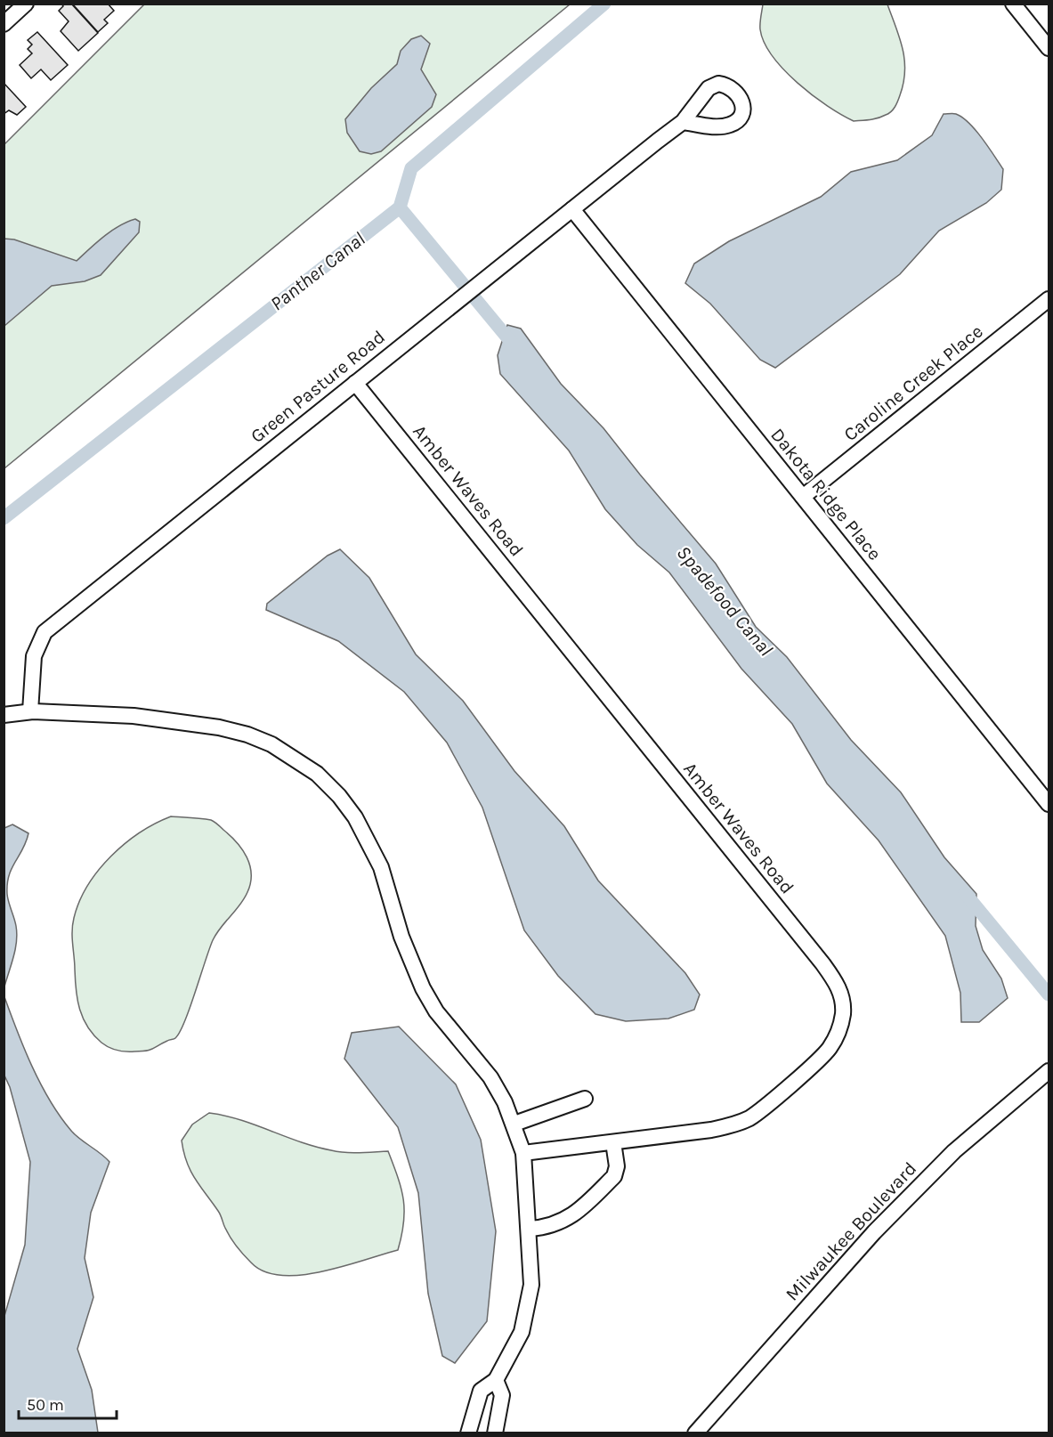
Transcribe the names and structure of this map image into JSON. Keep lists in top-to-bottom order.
{
  "streets": {
    "street": [
      "Caroline Creek Place",
      "Green Pasture Road",
      "Amber Waves Road",
      "Dakota Ridge Place",
      "Milwaukee Boulevard"
    ]
  },
  "crossings": [
    ["Caroline Creek Place", "Dakota Ridge Place"],
    ["Green Pasture Road", "Amber Waves Road"],
    ["Green Pasture Road", "Dakota Ridge Place"]
  ],
  "water": ["Panther Canal", "Spadefood Canal"],
  "scale_bar": "50 m"
}
